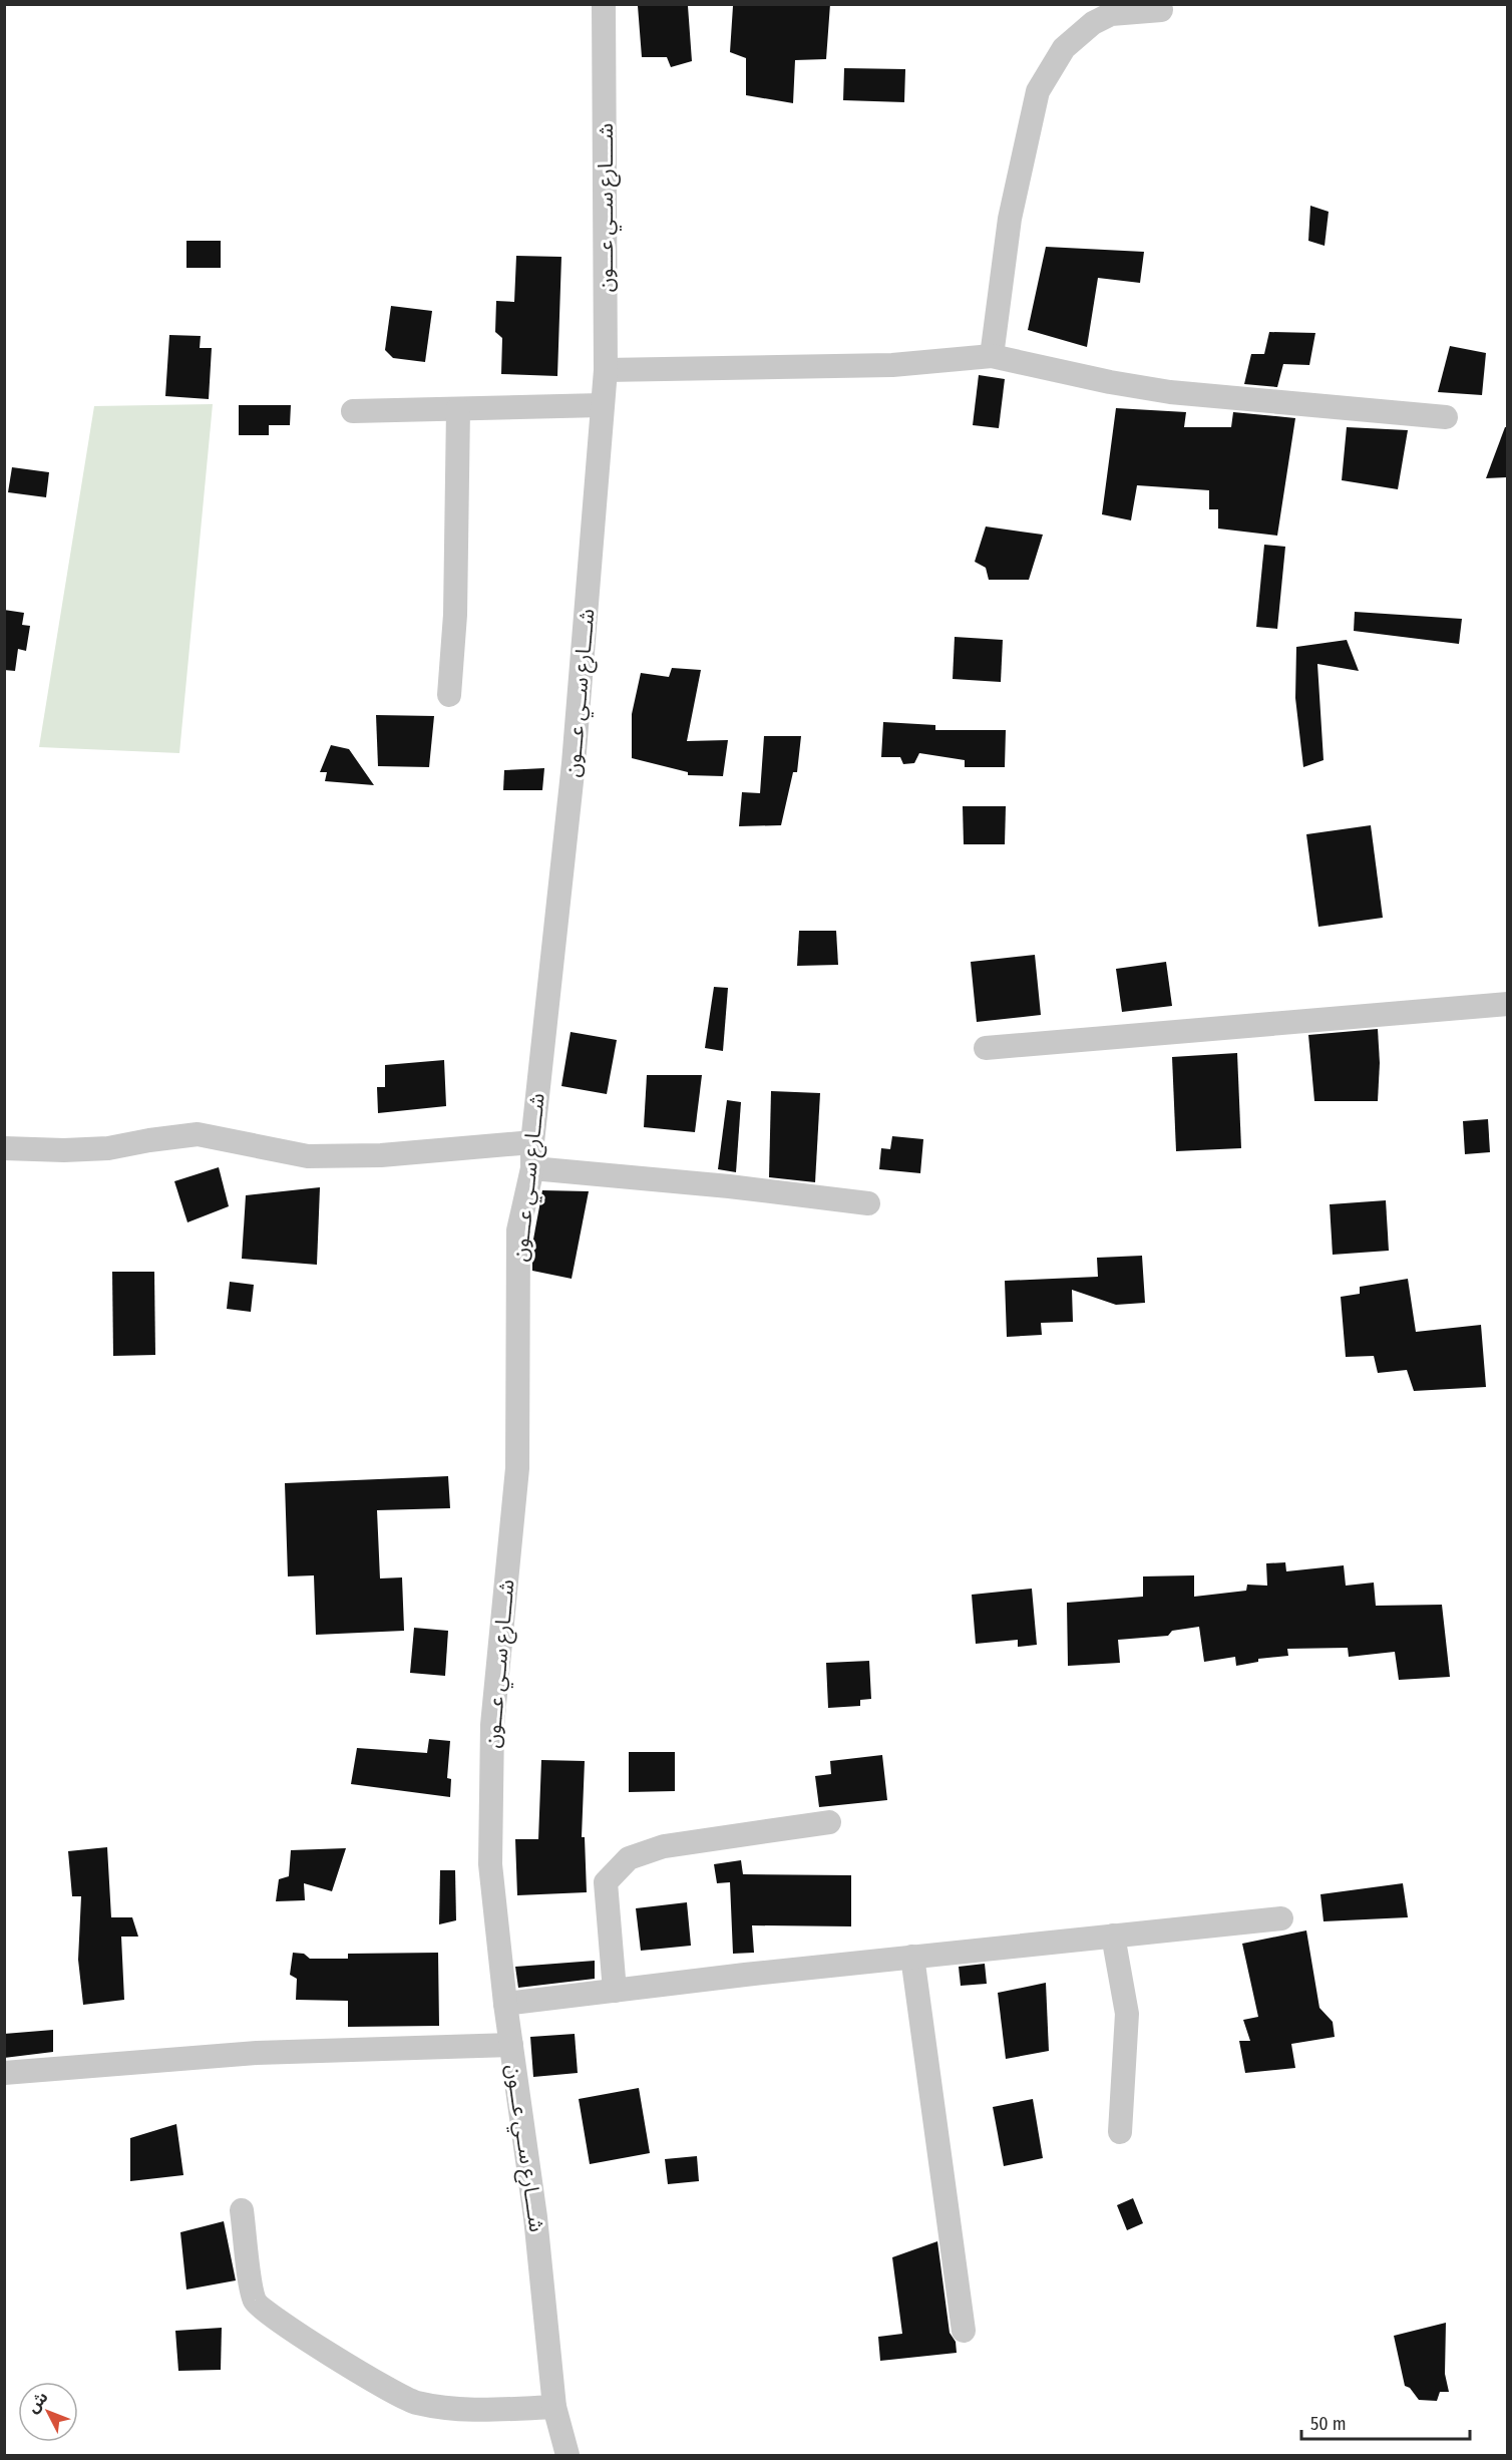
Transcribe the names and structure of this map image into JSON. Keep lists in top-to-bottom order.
{
  "streets": {
    "street": ["شــــارع ســي عـــون"]
  },
  "scale_bar": "50 m",
  "north": "top left"
}
